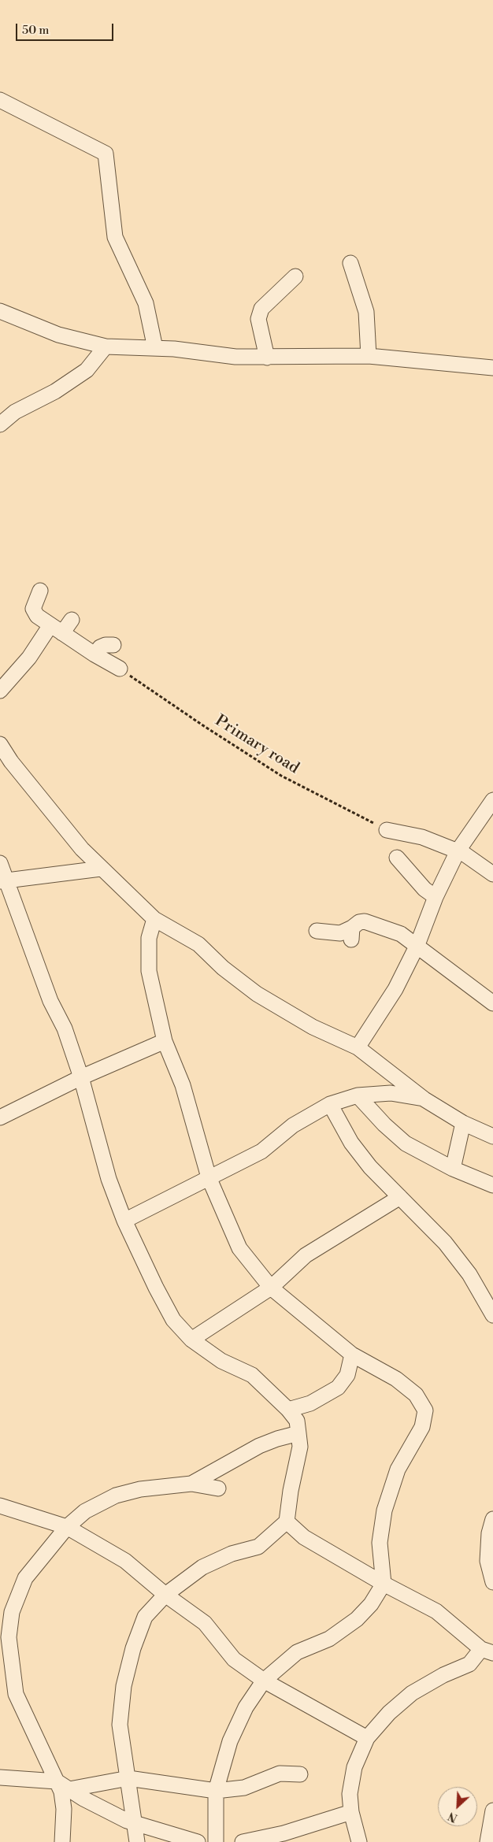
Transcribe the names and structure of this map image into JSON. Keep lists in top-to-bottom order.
{
  "streets": {
    "path": ["Primary road"]
  },
  "scale_bar": "50 m",
  "north": "bottom left"
}
